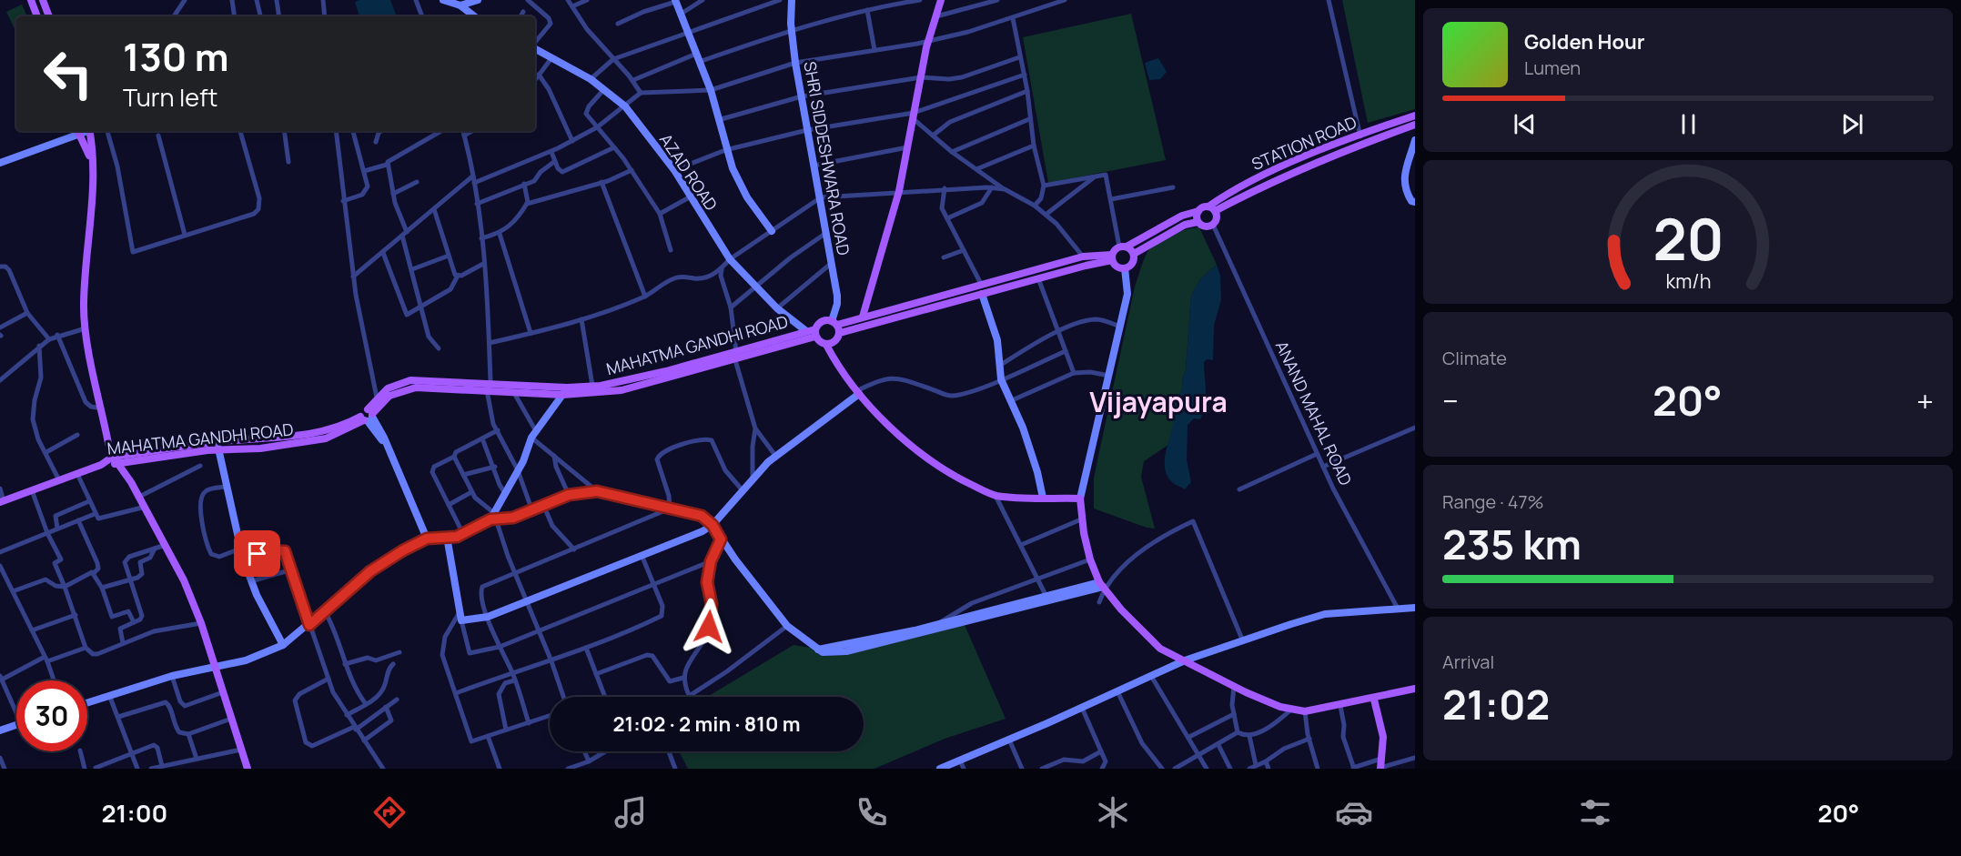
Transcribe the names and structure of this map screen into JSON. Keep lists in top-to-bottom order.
{
  "streets": {
    "main road": ["STATION ROAD", "MAHATMA GANDHI ROAD"],
    "street": ["SHRI SIDDESHWARA ROAD", "AZAD ROAD", "ANAND MAHAL ROAD"]
  },
  "crossings": [
    ["STATION ROAD", "ANAND MAHAL ROAD"],
    ["AZAD ROAD", "MAHATMA GANDHI ROAD"]
  ],
  "districts": ["Vijayapura"],
  "page": {
    "turn": ["130 m", "Turn left"],
    "song": ["Golden Hour", "Lumen"],
    "tile": [
      "Climate",
      ["Range · 47%", "235 km"],
      ["Arrival", "21:02"]
    ],
    "heat": ["−", "20°", "+"],
    "limit": "30",
    "trip": "21:02 · 2 min · 810 m",
    "tabs": ["21:00", "20°"],
    "gauge": ["20", "km/h"]
  }
}
